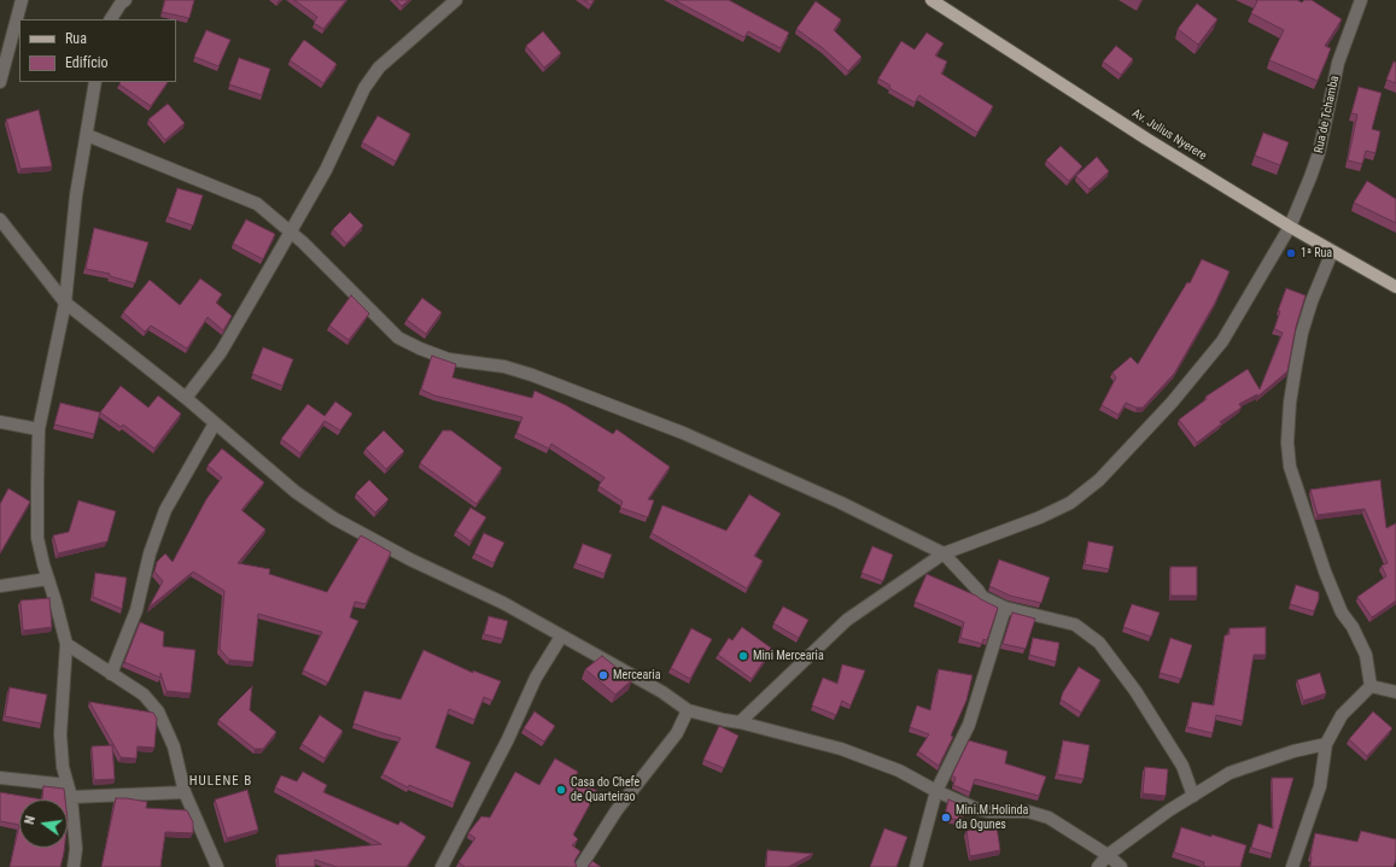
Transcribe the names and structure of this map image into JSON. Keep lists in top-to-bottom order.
{
  "streets": {
    "main road": ["Av. Julius Nyerere"],
    "street": ["Rua de Tchamba"]
  },
  "crossings": [
    ["Rua de Tchamba", "Av. Julius Nyerere"]
  ],
  "districts": ["HULENE B"],
  "places": [
    "1ª Rua",
    "Mini Mercearia",
    "Mercearia",
    "Casa do Chefe de Quarteirao",
    "Mini.M.Holinda da Ogunes"
  ],
  "legend": ["Rua", "Edifício"],
  "north": "left"
}
